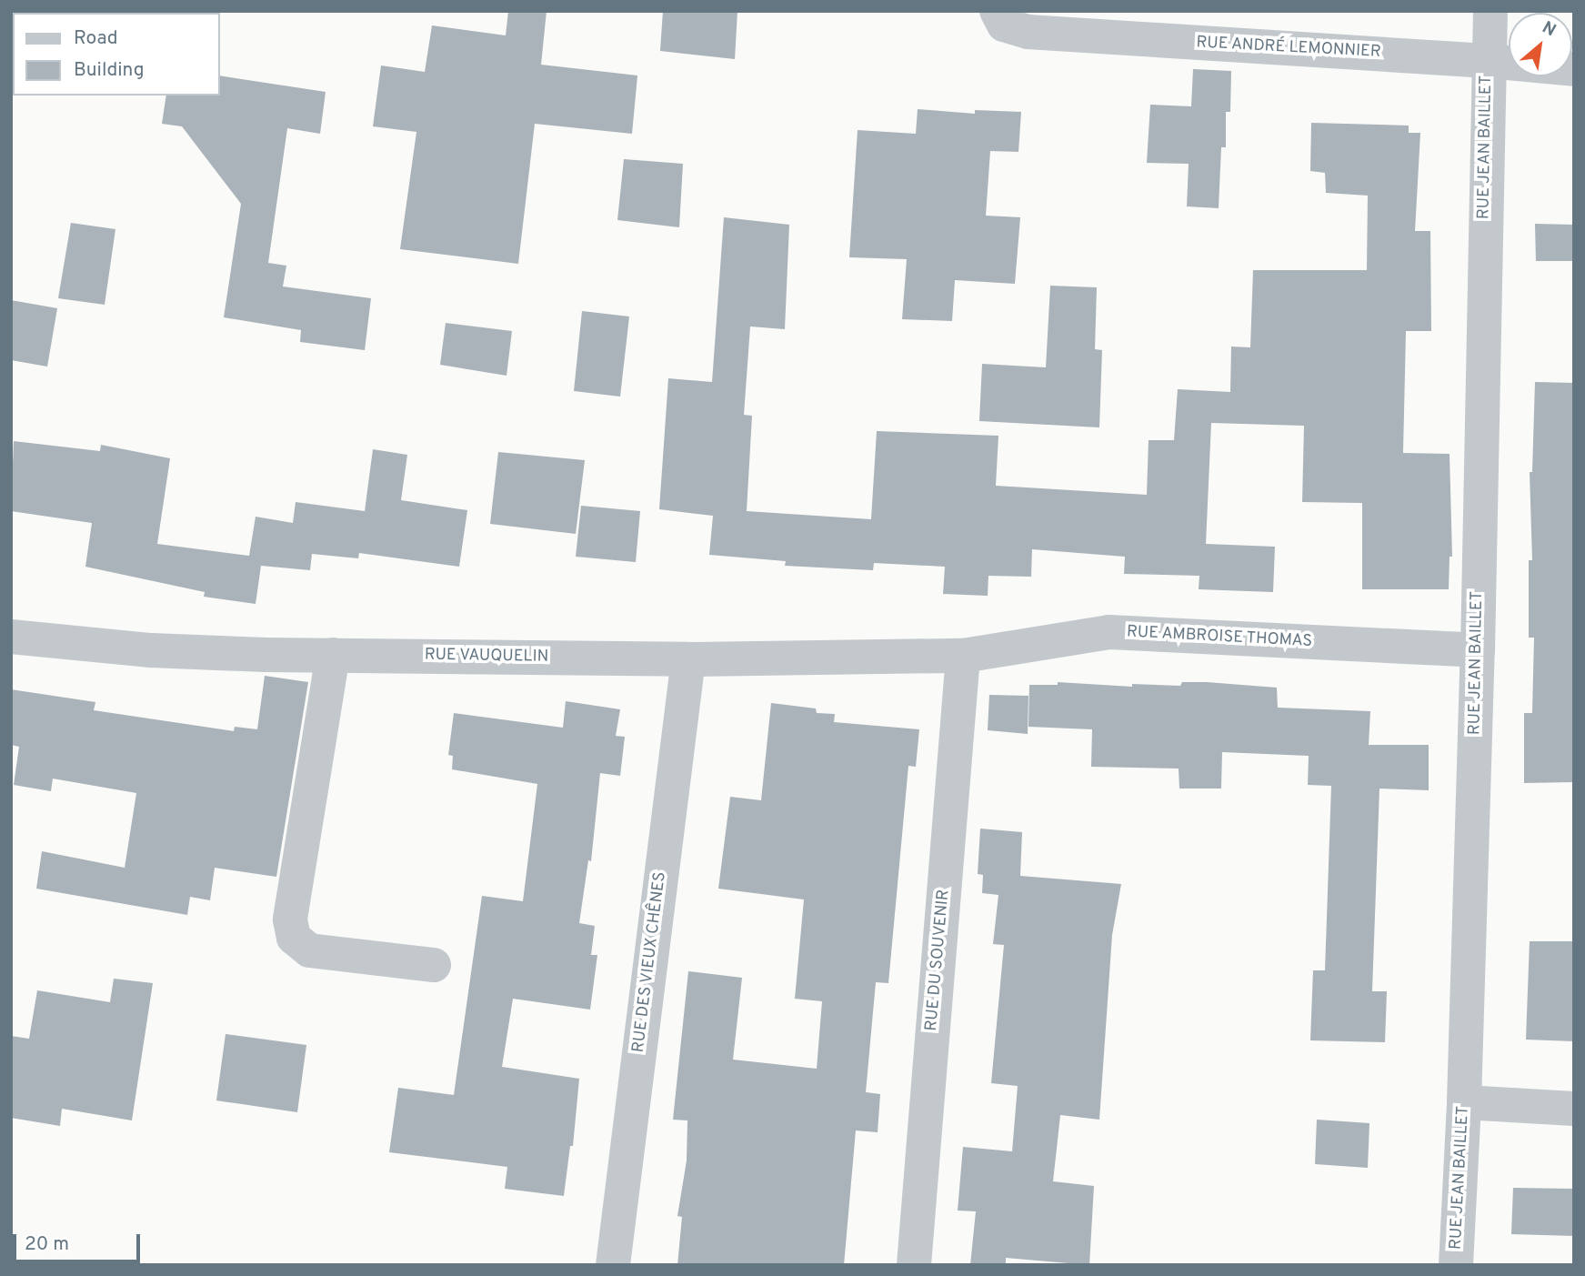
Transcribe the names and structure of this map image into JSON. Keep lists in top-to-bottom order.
{
  "streets": {
    "street": [
      "RUE ANDRÉ LEMONNIER",
      "RUE JEAN BAILLET",
      "RUE AMBROISE THOMAS",
      "RUE VAUQUELIN",
      "RUE DU SOUVENIR",
      "RUE DES VIEUX CHÊNES"
    ]
  },
  "crossings": [
    ["RUE ANDRÉ LEMONNIER", "RUE JEAN BAILLET"],
    ["RUE JEAN BAILLET", "RUE AMBROISE THOMAS"],
    ["RUE AMBROISE THOMAS", "RUE VAUQUELIN"],
    ["RUE AMBROISE THOMAS", "RUE DU SOUVENIR"],
    ["RUE VAUQUELIN", "RUE DU SOUVENIR"],
    ["RUE VAUQUELIN", "RUE DES VIEUX CHÊNES"]
  ],
  "legend": ["Road", "Building"],
  "scale_bar": "20 m",
  "north": "top right"
}
